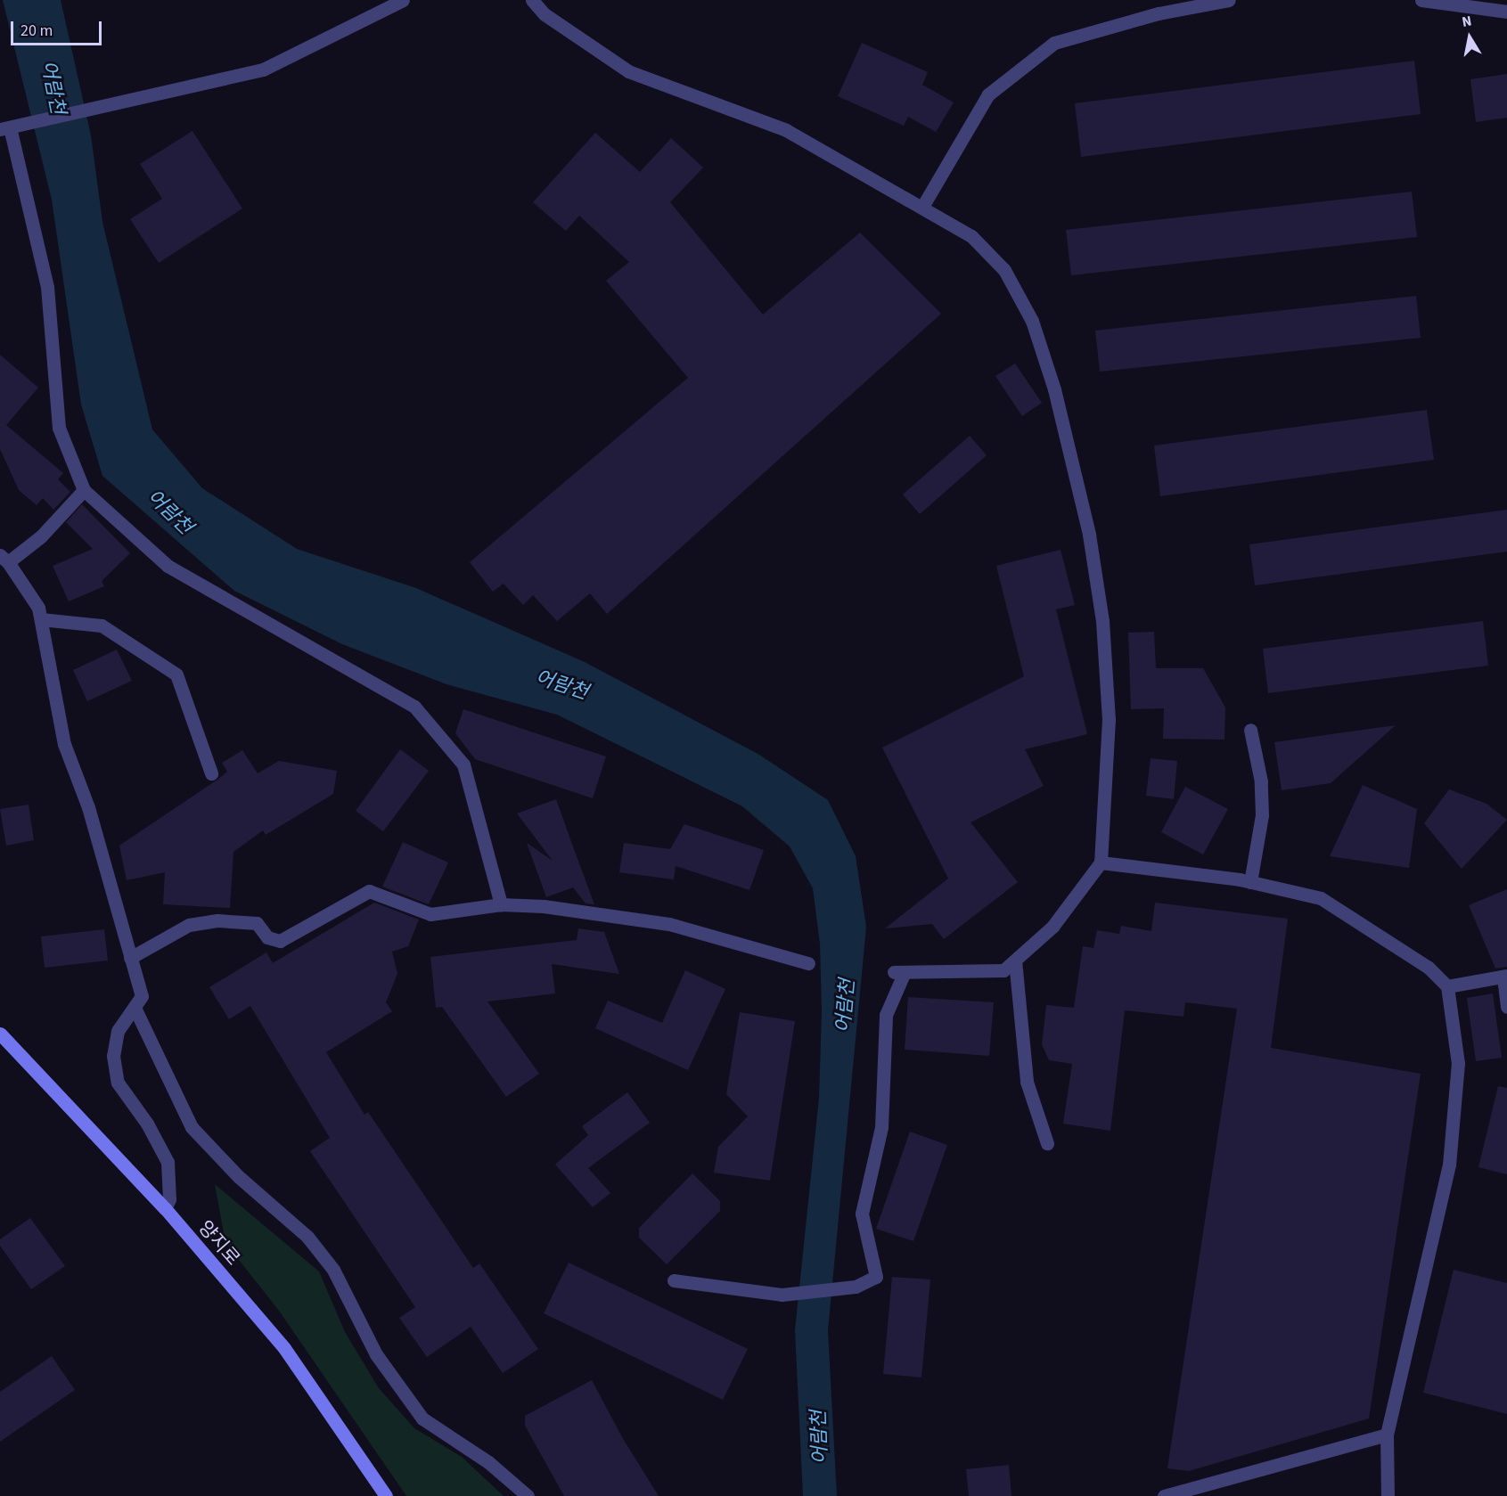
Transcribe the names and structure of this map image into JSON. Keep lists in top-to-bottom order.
{
  "streets": {
    "street": ["양지로"]
  },
  "water": ["어람천"],
  "scale_bar": "20 m",
  "north": "top"
}
